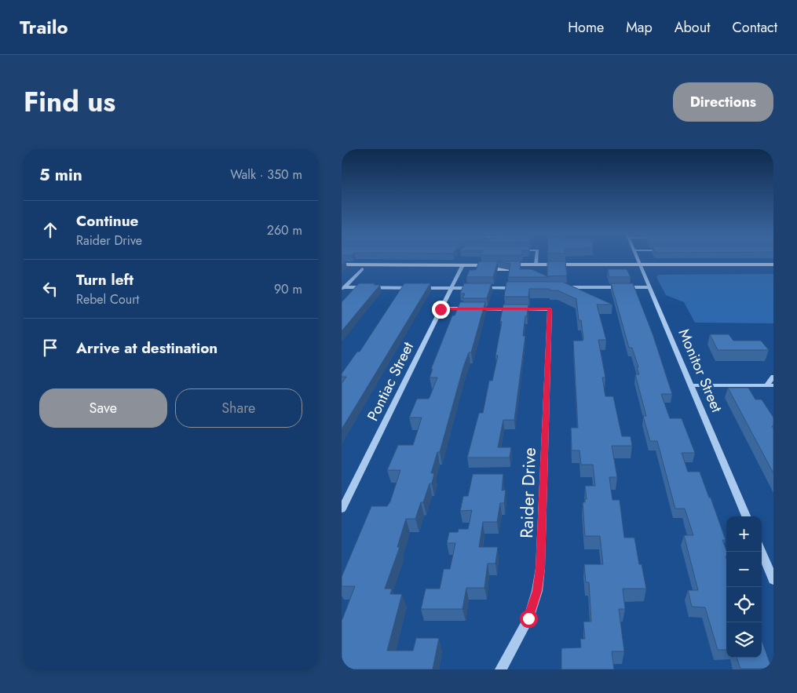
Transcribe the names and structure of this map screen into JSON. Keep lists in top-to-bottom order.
{
  "streets": {
    "street": ["Monitor Street", "Pontiac Street", "Raider Drive"]
  },
  "crossings": [
    ["Pontiac Street", "Raider Drive"]
  ],
  "page": {
    "header": "Trailo",
    "nav": [
      "Home",
      "Map",
      "About",
      "Contact"
    ],
    "title": "Find us",
    "buttons": [
      "Directions",
      ["Save", "Share"]
    ],
    "heading": ["5 min", "Walk · 350 m"],
    "list": [
      ["Continue", "Raider Drive", "260 m"],
      ["Turn left", "Rebel Court", "90 m"],
      "Arrive at destination"
    ],
    "map_buttons": ["+", "−"]
  }
}
